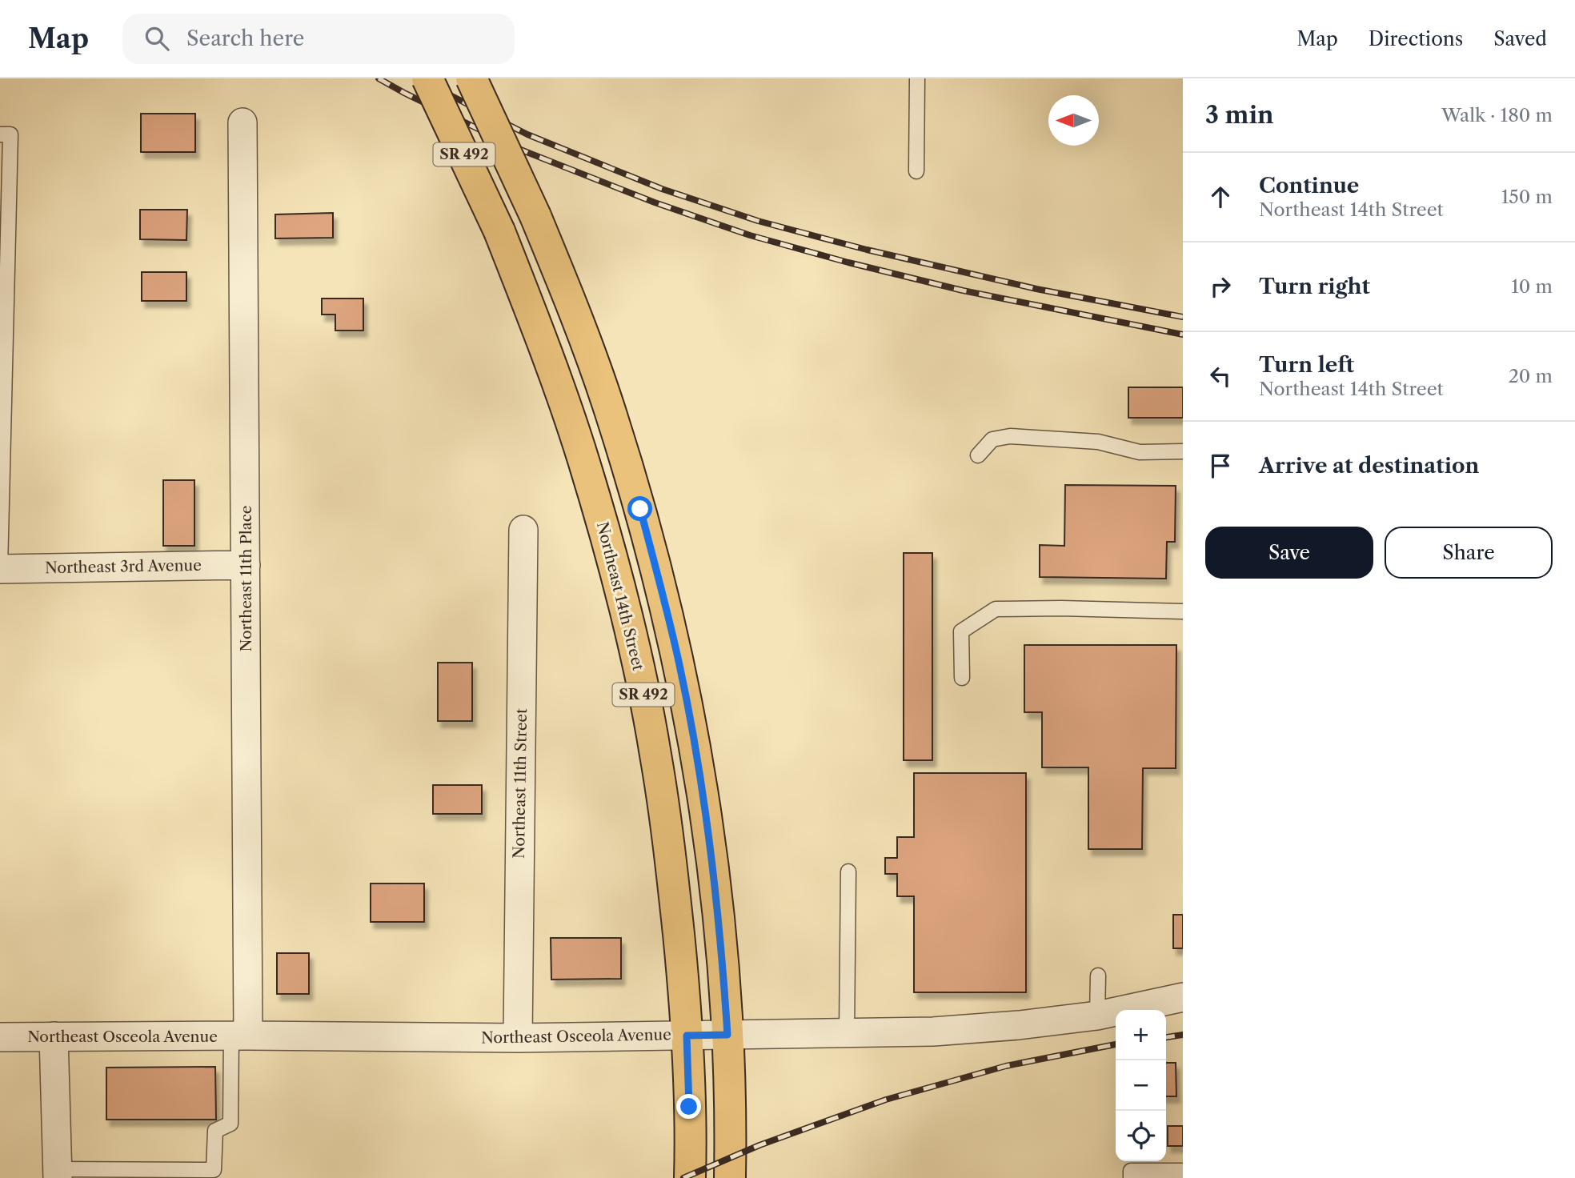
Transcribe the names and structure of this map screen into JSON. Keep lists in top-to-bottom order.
{
  "streets": {
    "main road": ["SR 492", "Northeast 14th Street"],
    "street": [
      "Northeast 3rd Avenue",
      "Northeast 11th Place",
      "Northeast 11th Street",
      "Northeast Osceola Avenue"
    ]
  },
  "crossings": [
    ["SR 492", "Northeast Osceola Avenue"],
    ["Northeast 3rd Avenue", "Northeast 11th Place"],
    ["Northeast 11th Place", "Northeast Osceola Avenue"],
    ["Northeast 14th Street", "Northeast Osceola Avenue"],
    ["Northeast 11th Street", "Northeast Osceola Avenue"]
  ],
  "north": "left",
  "page": {
    "header": "Map",
    "search": "Search here",
    "nav": ["Map", "Directions", "Saved"],
    "heading": ["3 min", "Walk · 180 m"],
    "list": [
      ["Continue", "Northeast 14th Street", "150 m"],
      ["Turn right", "10 m"],
      ["Turn left", "Northeast 14th Street", "20 m"],
      "Arrive at destination"
    ],
    "buttons": ["Save", "Share"],
    "map_buttons": ["+", "−"]
  }
}
